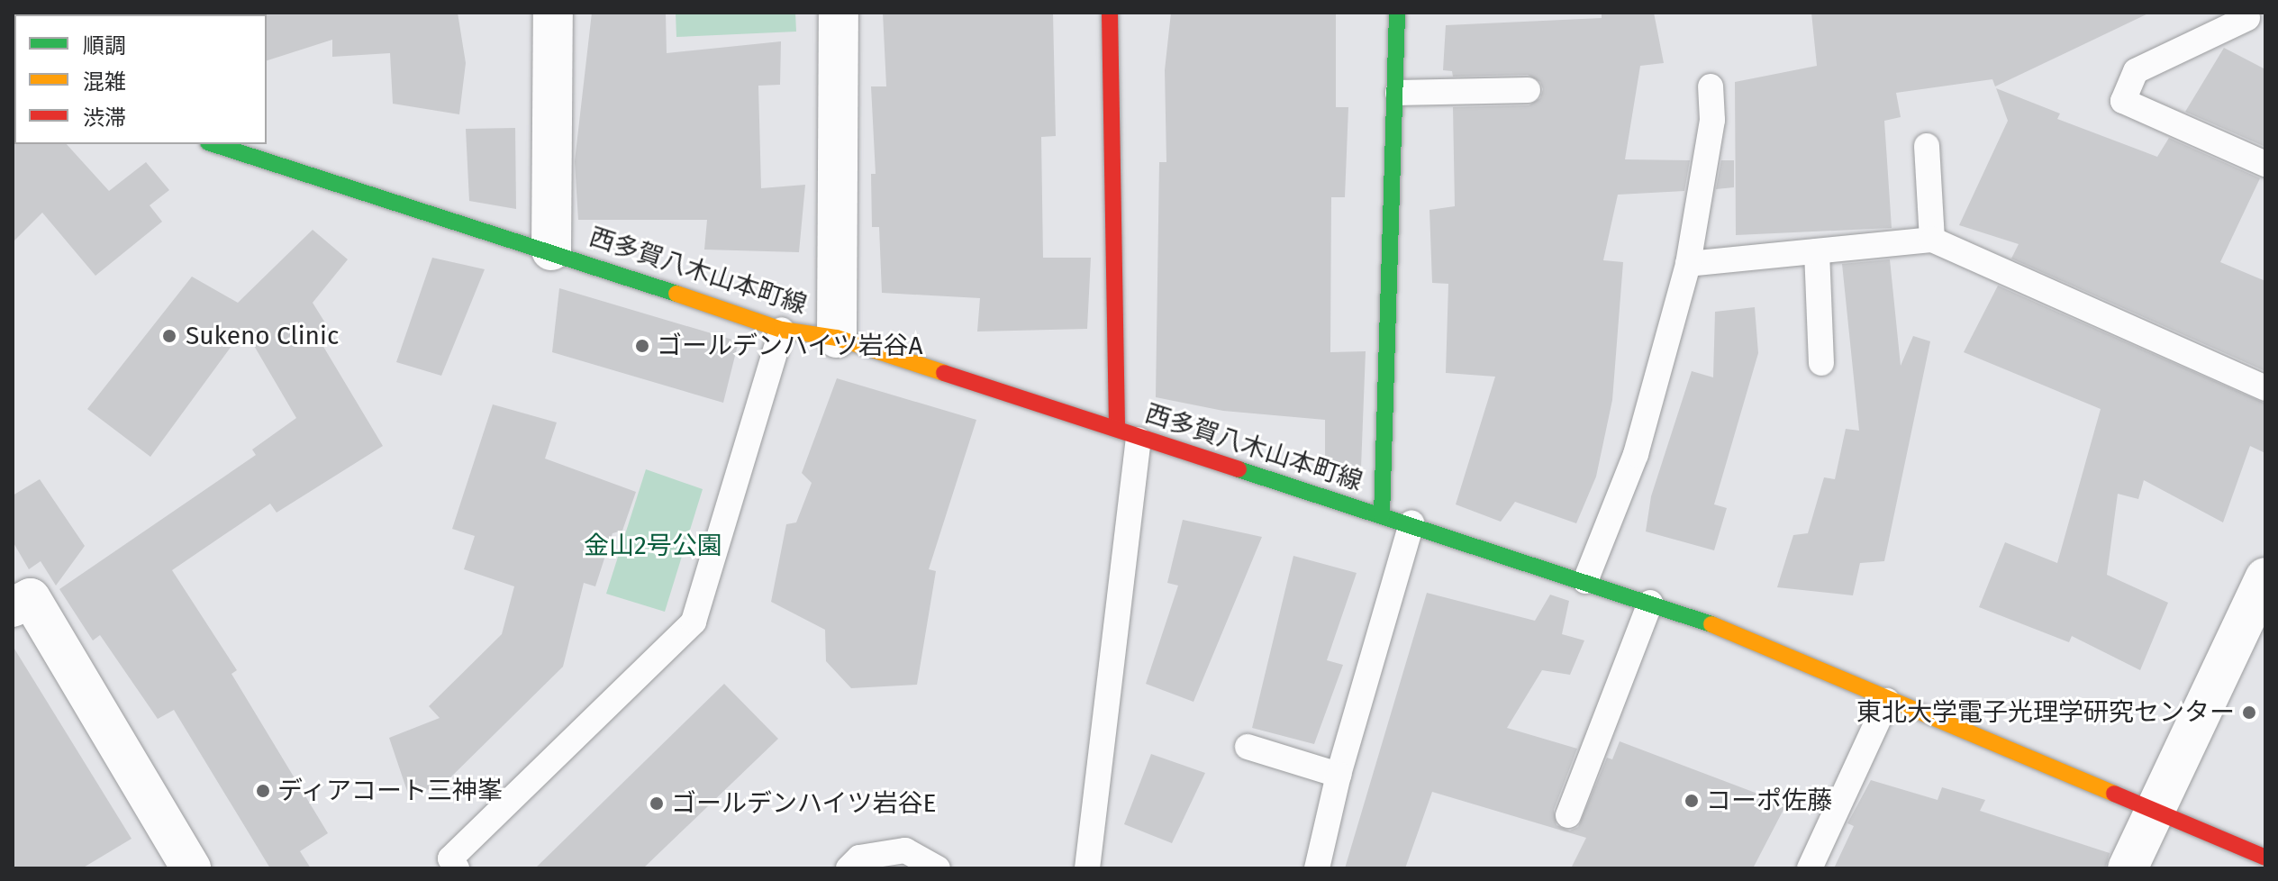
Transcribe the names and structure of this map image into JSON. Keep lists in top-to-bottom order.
{
  "streets": {
    "street": ["西多賀八木山本町線"]
  },
  "parks": ["金山2号公園"],
  "places": [
    "Sukeno Clinic",
    "ゴールデンハイツ岩谷A",
    "東北大学電子光理学研究センター",
    "ディアコート三神峯",
    "コーポ佐藤",
    "ゴールデンハイツ岩谷E"
  ],
  "legend": ["順調", "混雑", "渋滞"]
}
